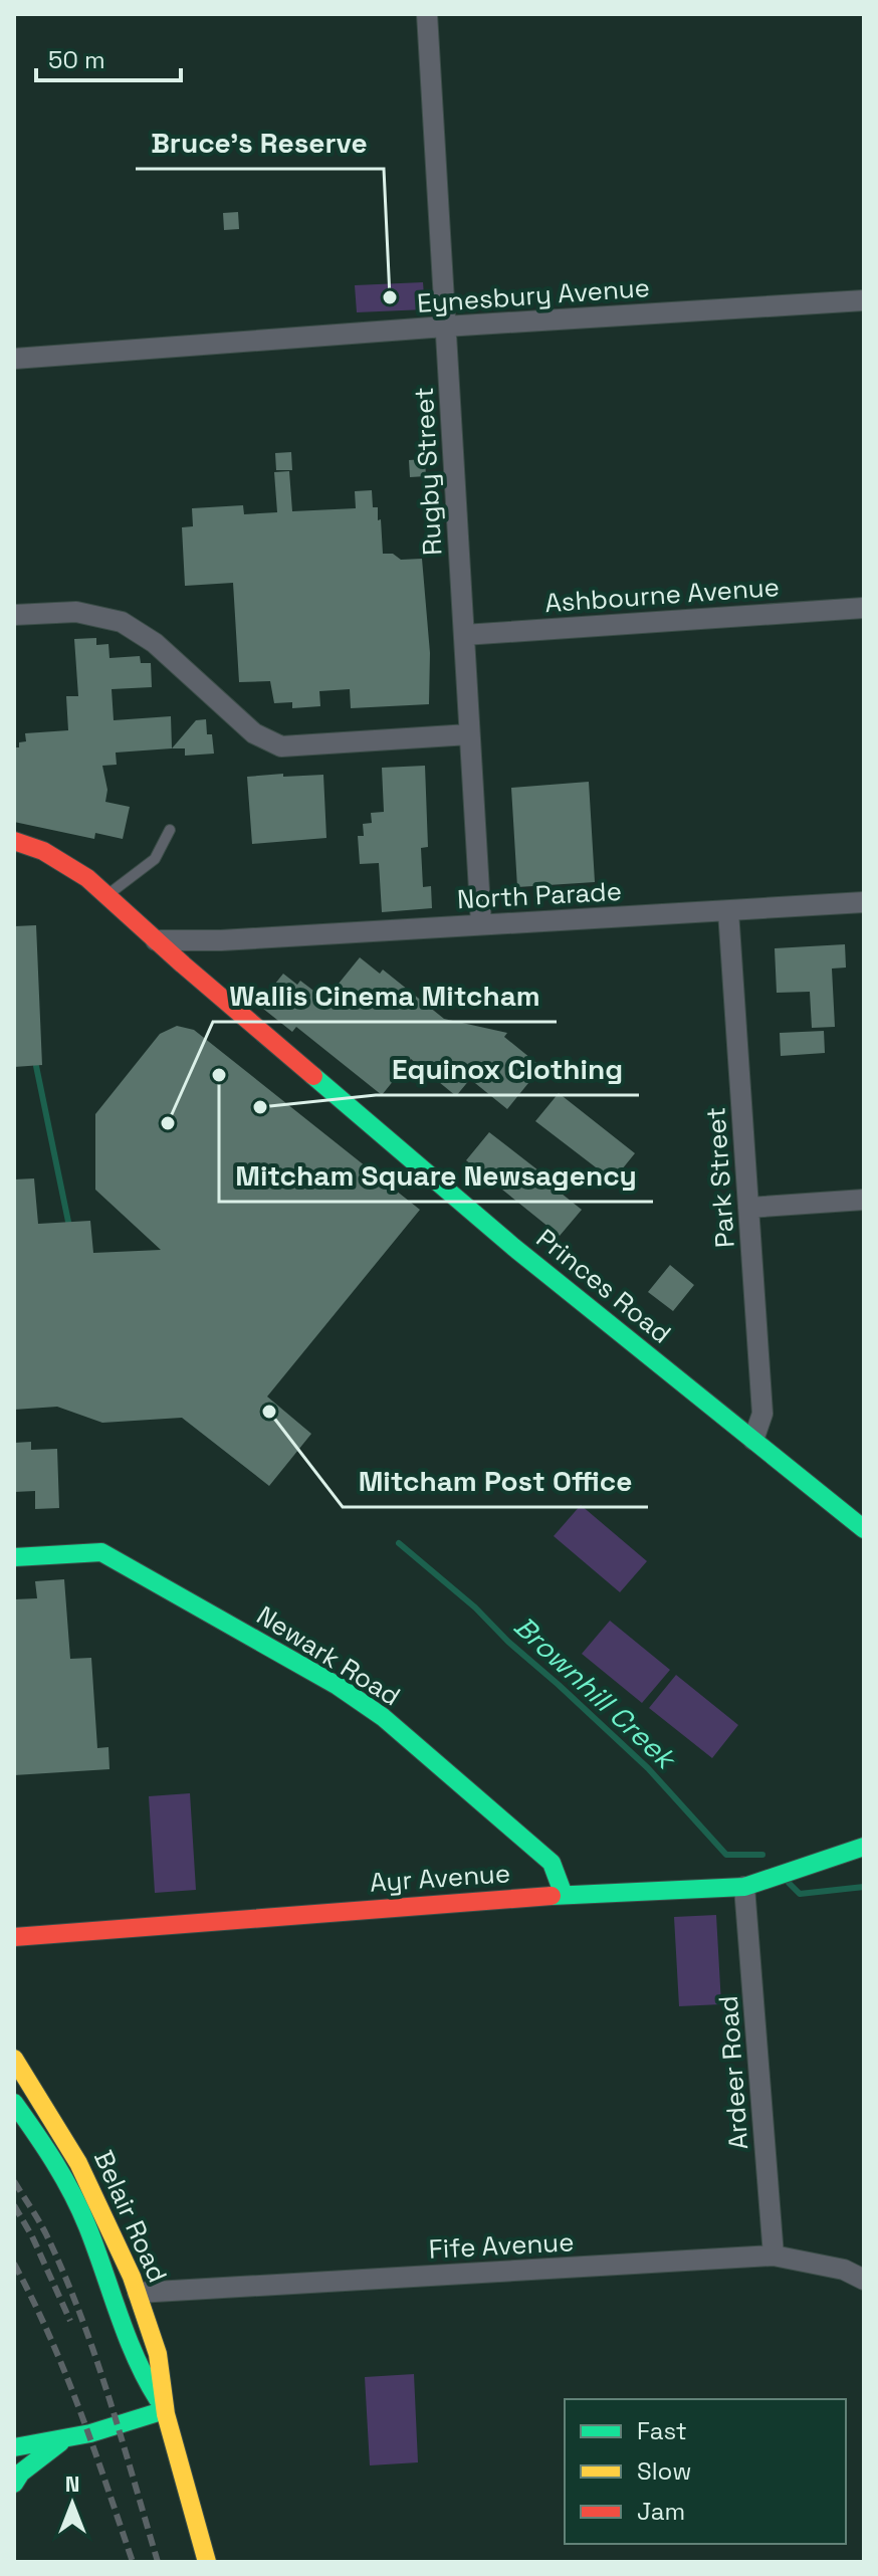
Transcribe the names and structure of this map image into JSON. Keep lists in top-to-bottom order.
{
  "streets": {
    "street": [
      "Eynesbury Avenue",
      "Rugby Street",
      "Ashbourne Avenue",
      "North Parade",
      "Park Street",
      "Princes Road",
      "Newark Road",
      "Ayr Avenue",
      "Ardeer Road",
      "Belair Road",
      "Fife Avenue"
    ]
  },
  "crossings": [
    ["Eynesbury Avenue", "Rugby Street"],
    ["Rugby Street", "Ashbourne Avenue"],
    ["Rugby Street", "North Parade"],
    ["North Parade", "Park Street"],
    ["North Parade", "Princes Road"],
    ["Park Street", "Princes Road"],
    ["Newark Road", "Ayr Avenue"],
    ["Ayr Avenue", "Ardeer Road"],
    ["Ardeer Road", "Fife Avenue"],
    ["Belair Road", "Fife Avenue"]
  ],
  "water": ["Brownhill Creek"],
  "places": [
    "Bruce's Reserve",
    "Mitcham Square Newsagency",
    "Equinox Clothing",
    "Wallis Cinema Mitcham",
    "Mitcham Post Office"
  ],
  "legend": ["Fast", "Slow", "Jam"],
  "scale_bar": "50 m",
  "north": "top"
}
